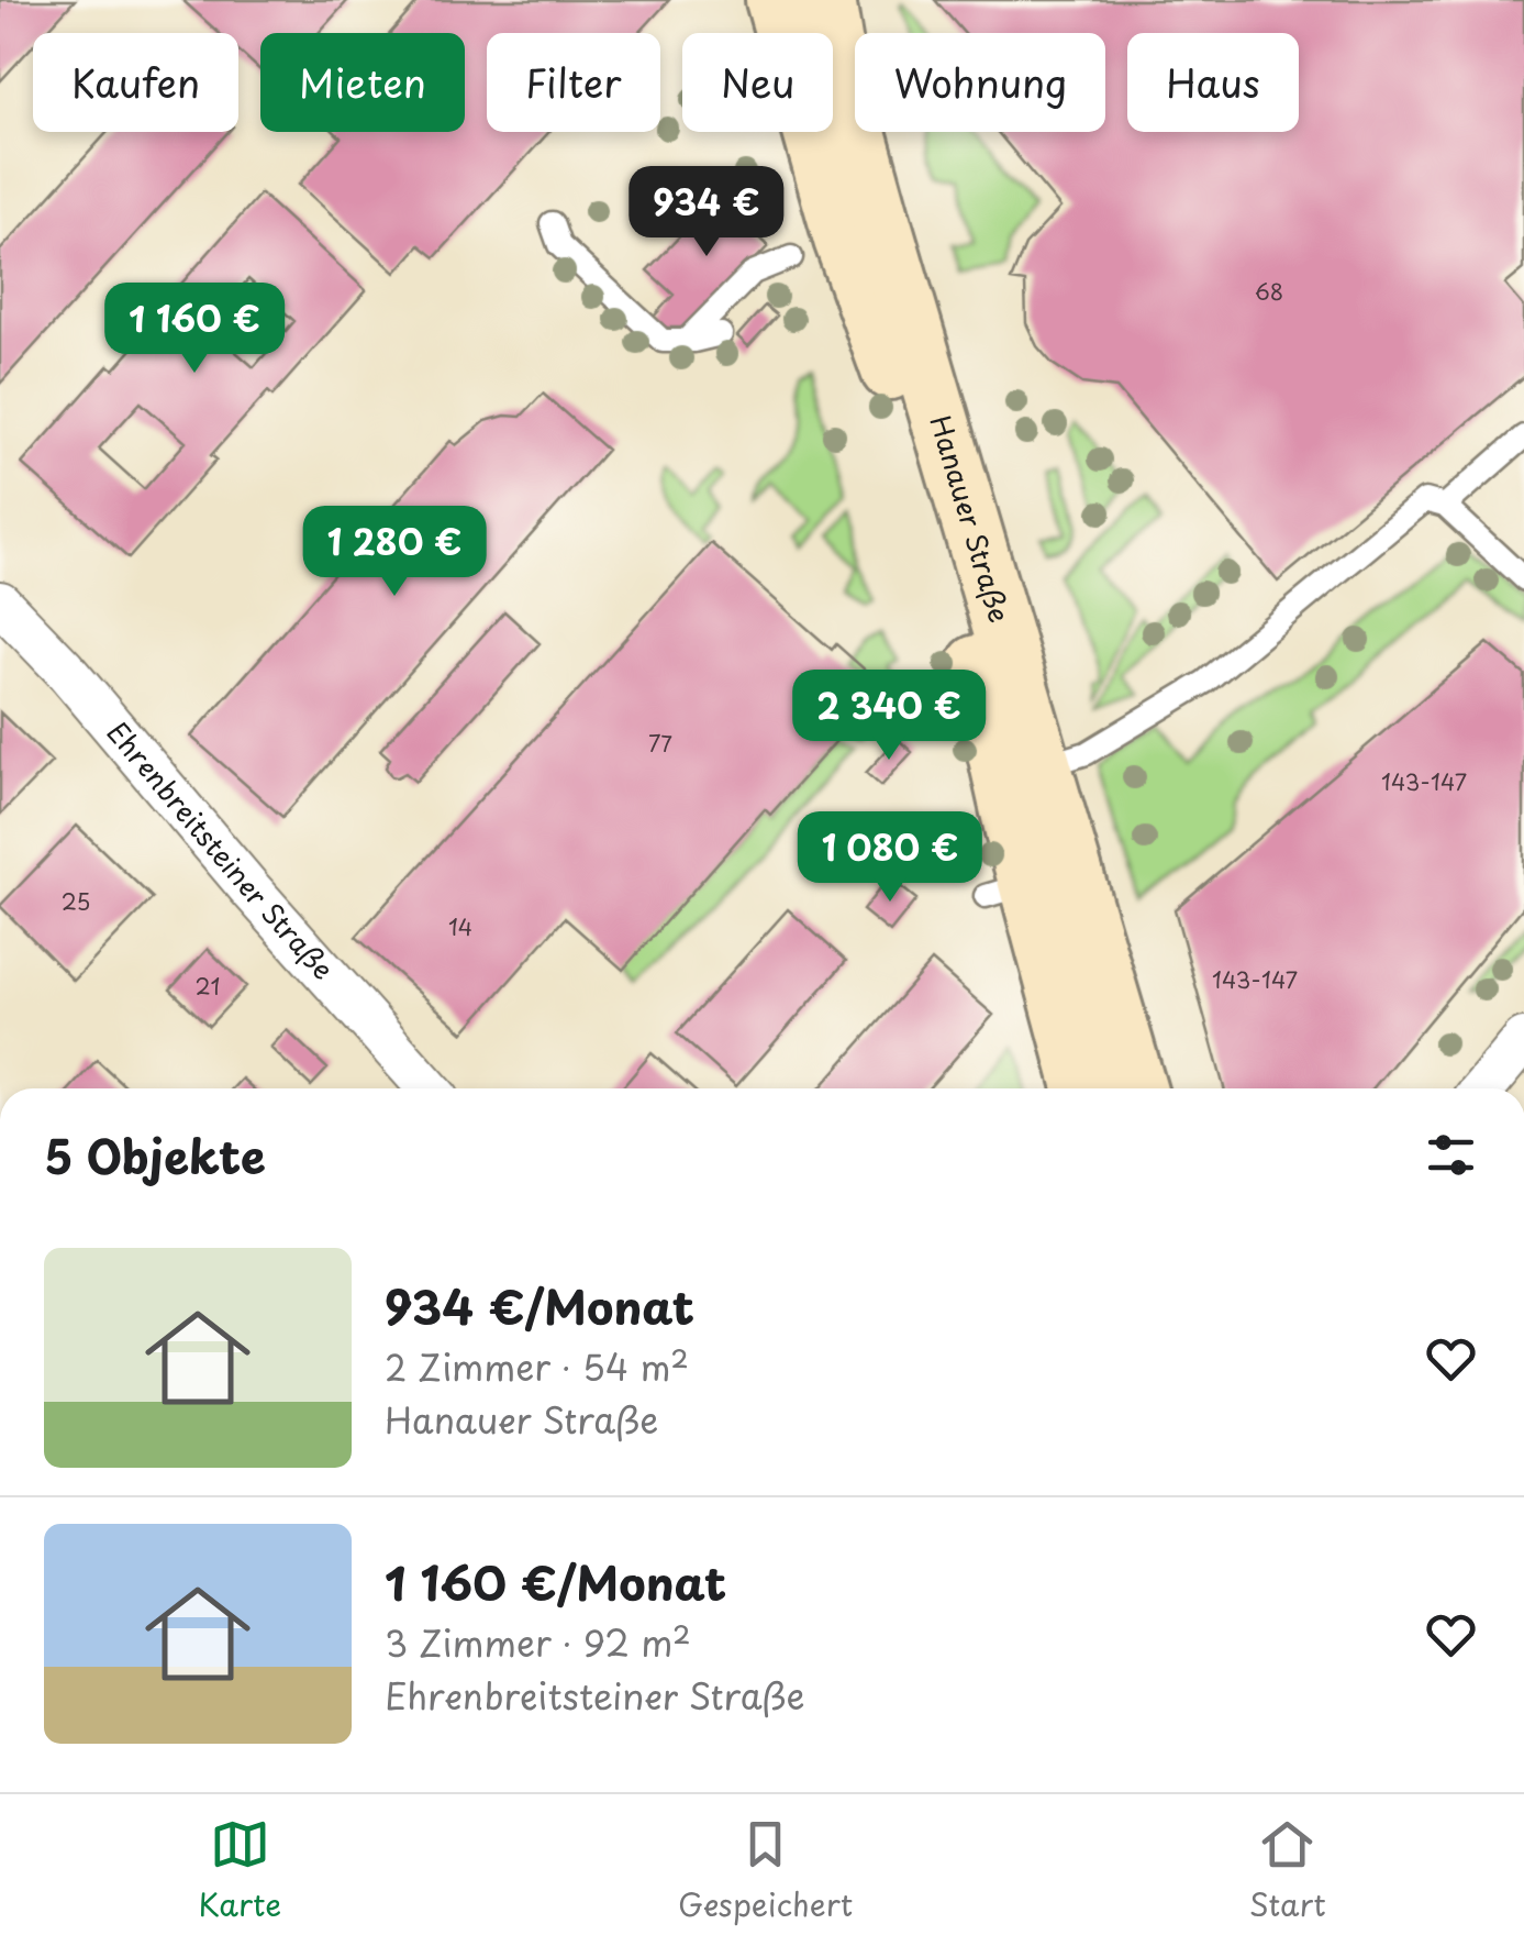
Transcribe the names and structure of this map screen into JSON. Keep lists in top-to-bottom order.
{
  "streets": {
    "main road": ["Hanauer Straße"],
    "street": ["Ehrenbreitsteiner Straße"]
  },
  "house_numbers": [
    "68",
    "77",
    "143-147",
    "25",
    "14",
    "143-147",
    "21"
  ],
  "page": {
    "chip": [
      "Kaufen",
      "Mieten",
      "Filter",
      "Neu",
      "Wohnung",
      "Haus"
    ],
    "price": [
      "934 €",
      "1 160 €",
      "1 280 €",
      "2 340 €",
      "1 080 €"
    ],
    "heading": "5 Objekte",
    "list": [
      {
        "name": "934 €/Monat",
        "note": "2 Zimmer · 54 m² · Hanauer Straße"
      },
      {
        "name": "1 160 €/Monat",
        "note": "3 Zimmer · 92 m² · Ehrenbreitsteiner Straße"
      }
    ],
    "tabs": ["Karte", "Gespeichert", "Start"]
  }
}
